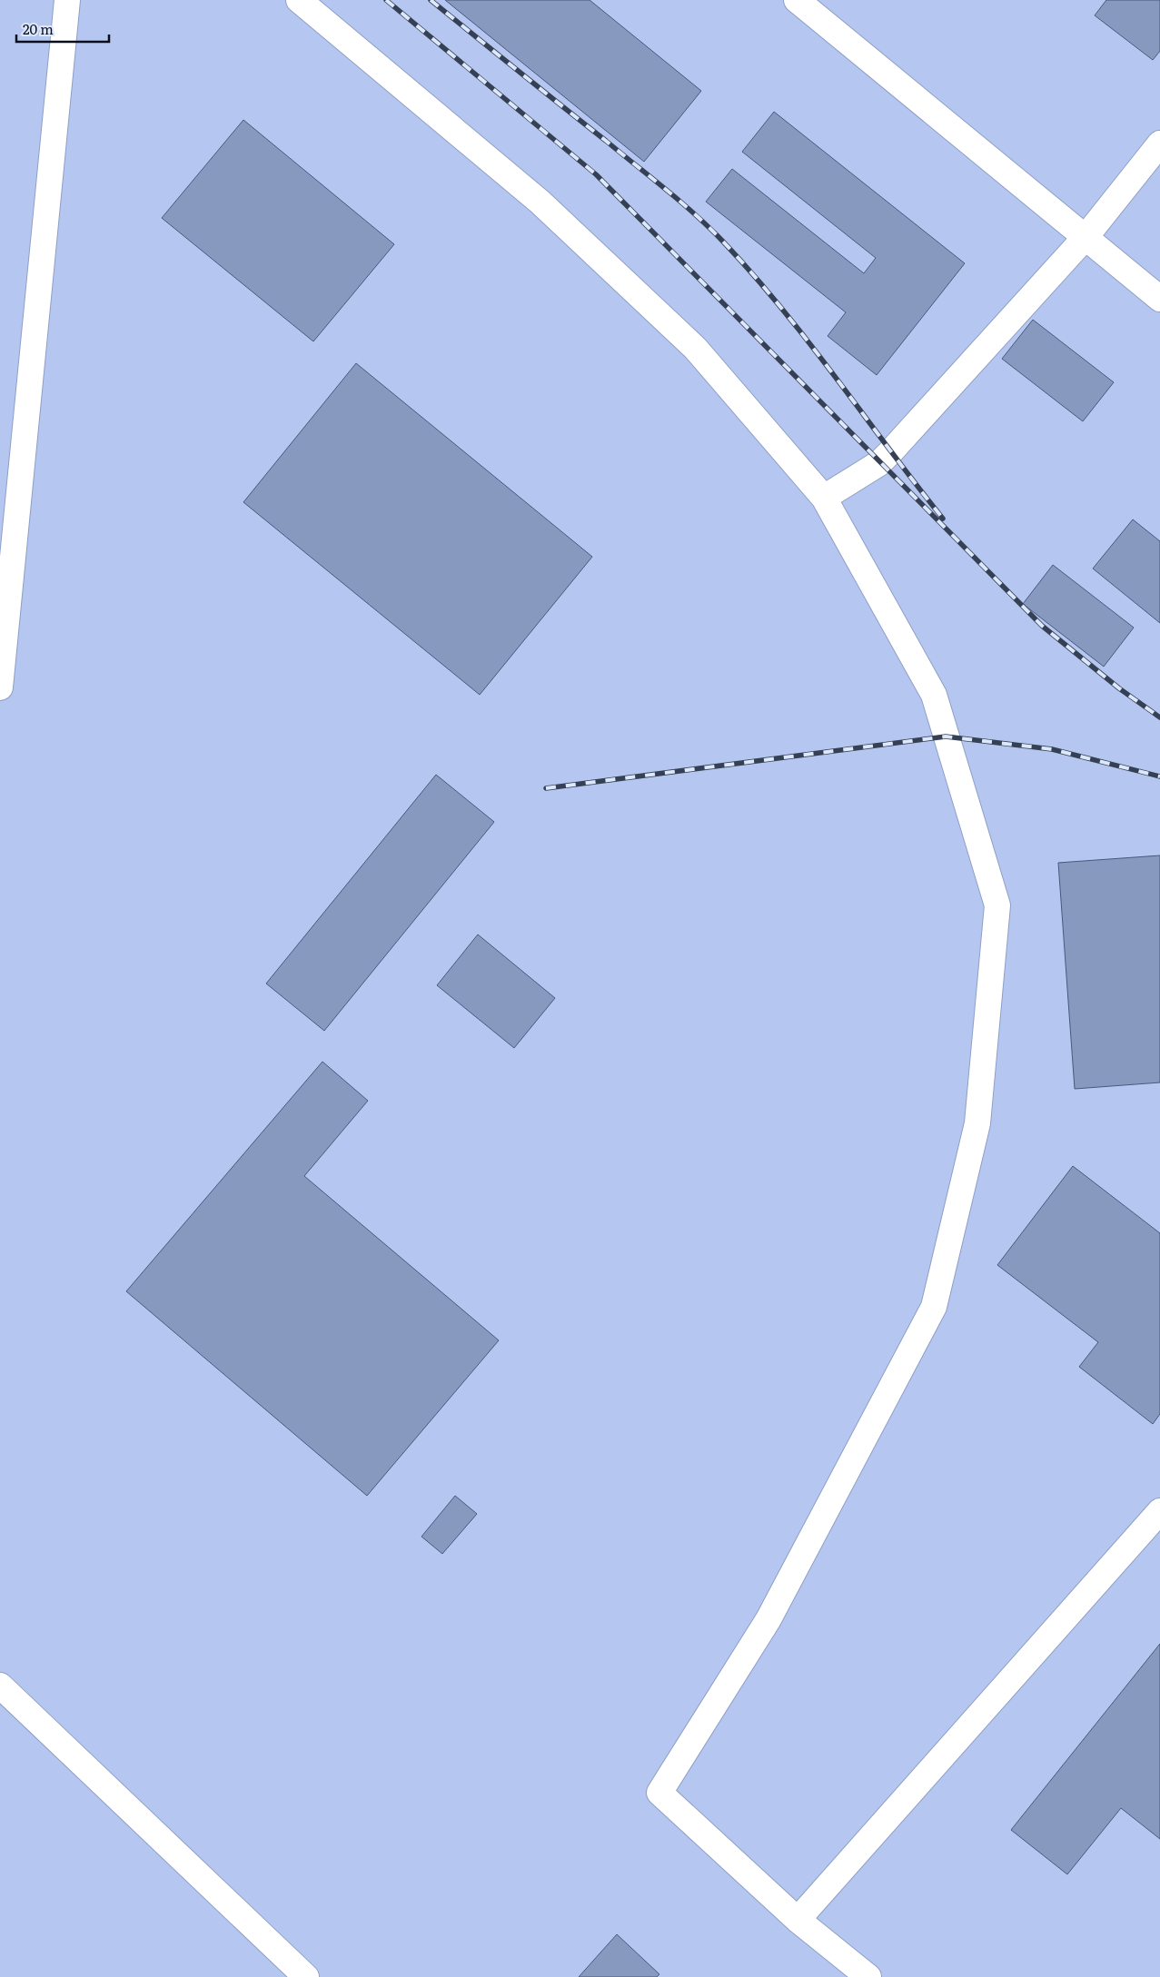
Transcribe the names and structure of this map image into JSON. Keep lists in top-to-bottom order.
{
  "scale_bar": "20 m"
}
